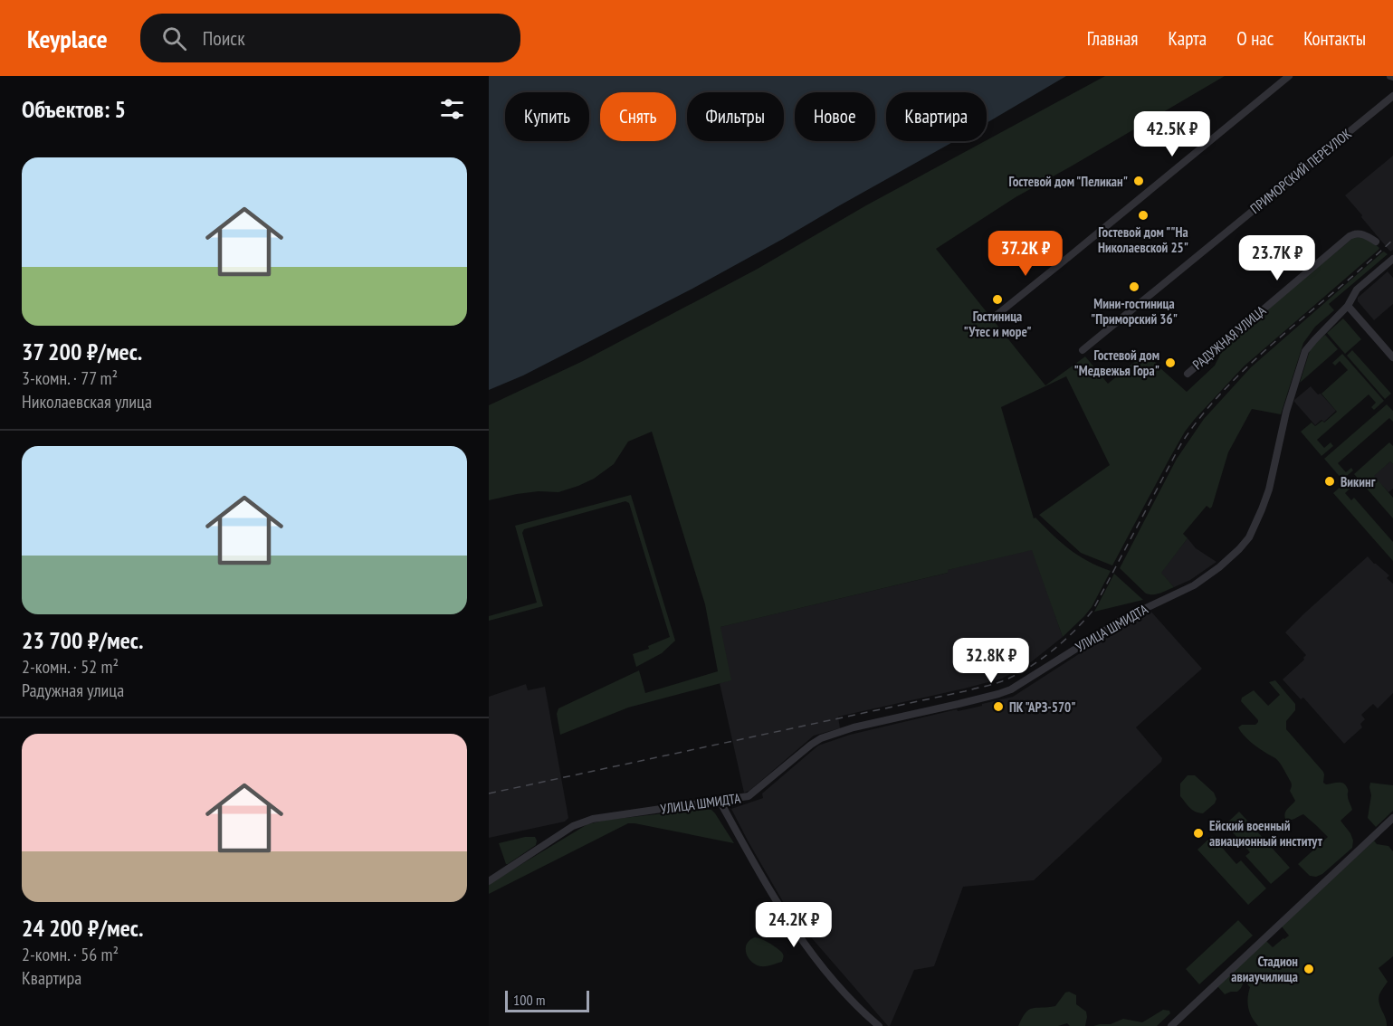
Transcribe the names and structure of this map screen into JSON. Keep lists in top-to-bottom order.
{
  "streets": {
    "street": ["ПРИМОРСКИЙ ПЕРЕУЛОК", "РАДУЖНАЯ УЛИЦА", "УЛИЦА ШМИДТА"]
  },
  "places": [
    "Гостевой дом \"Пеликан\"",
    "Гостевой дом \"\"На Николаевской 25\"",
    "Мини-гостиница \"Приморский 36\"",
    "Гостиница \"Утес и море\"",
    "Гостевой дом \"Медвежья Гора\"",
    "Викинг",
    "ПК \"АРЗ-570\"",
    "Ейский военный авиационный институт",
    "Стадион авиаучилища"
  ],
  "scale_bar": "100 m",
  "page": {
    "header": "Keyplace",
    "search": "Поиск",
    "nav": [
      "Главная",
      "Карта",
      "О нас",
      "Контакты"
    ],
    "heading": "Объектов: 5",
    "chip": [
      "Купить",
      "Снять",
      "Фильтры",
      "Новое",
      "Квартира"
    ],
    "price": [
      "42.5K ₽",
      "37.2K ₽",
      "23.7K ₽",
      "32.8K ₽",
      "24.2K ₽"
    ],
    "list": [
      {
        "name": "37 200 ₽/мес.",
        "note": "3-комн. · 77 m² · Николаевская улица"
      },
      {
        "name": "23 700 ₽/мес.",
        "note": "2-комн. · 52 m² · Радужная улица"
      },
      {
        "name": "24 200 ₽/мес.",
        "note": "2-комн. · 56 m² · Квартира"
      }
    ],
    "scale": "100 m"
  }
}
